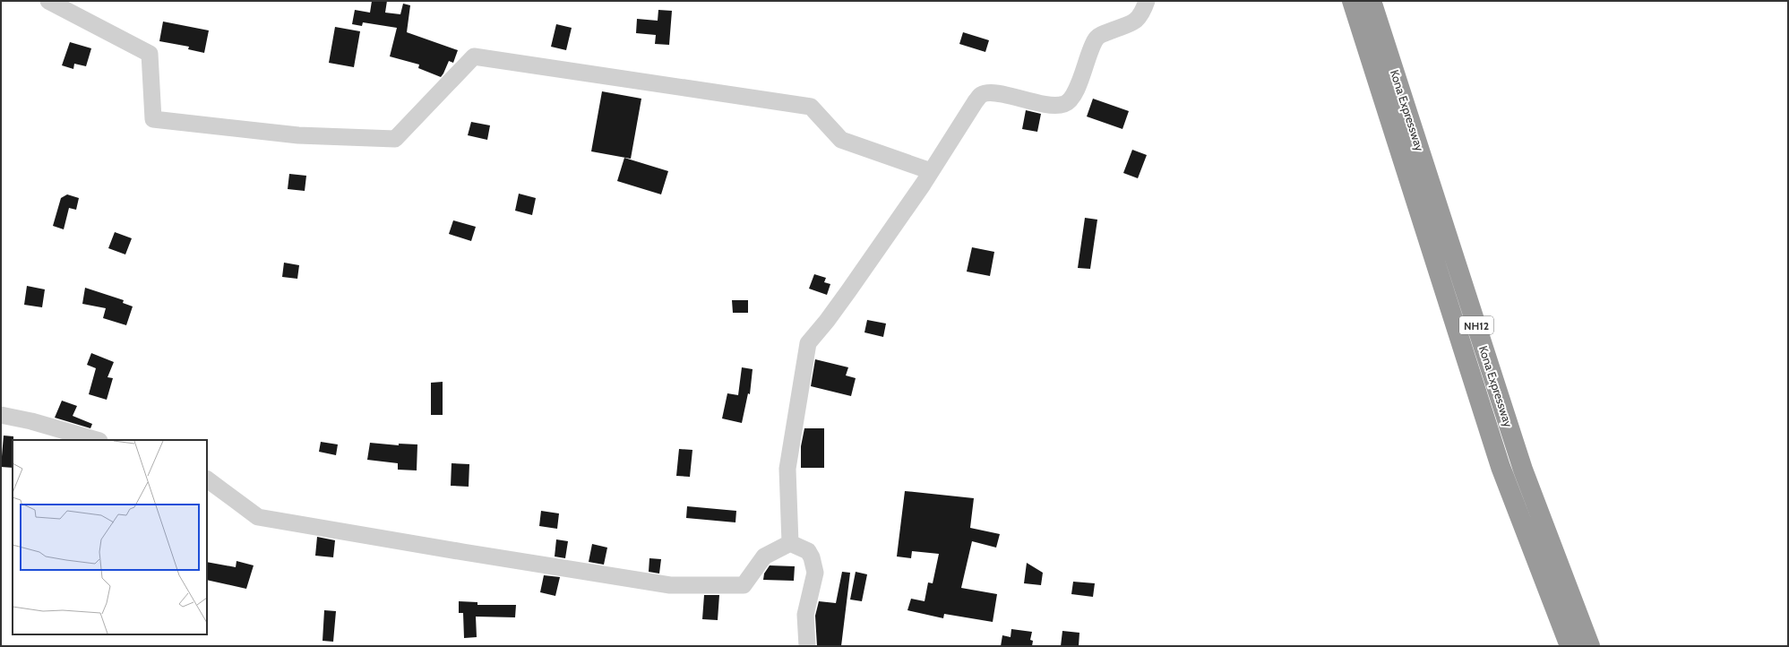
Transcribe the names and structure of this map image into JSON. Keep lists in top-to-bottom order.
{
  "streets": {
    "highway": ["Kona Expressway", "NH12"]
  }
}
